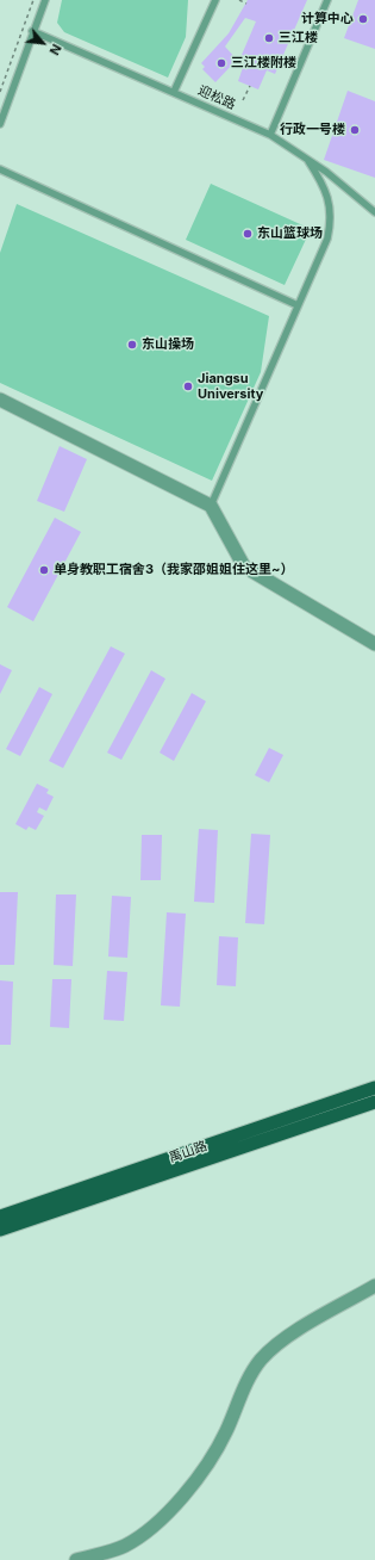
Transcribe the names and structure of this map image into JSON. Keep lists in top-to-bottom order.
{
  "streets": {
    "main road": ["禹山路"],
    "lane": ["迎松路"]
  },
  "places": [
    "计算中心",
    "三江楼",
    "三江楼附楼",
    "行政一号楼",
    "东山篮球场",
    "东山操场",
    "Jiangsu University",
    "单身教职工宿舍3（我家邵姐姐住这里~）"
  ],
  "north": "bottom right"
}
